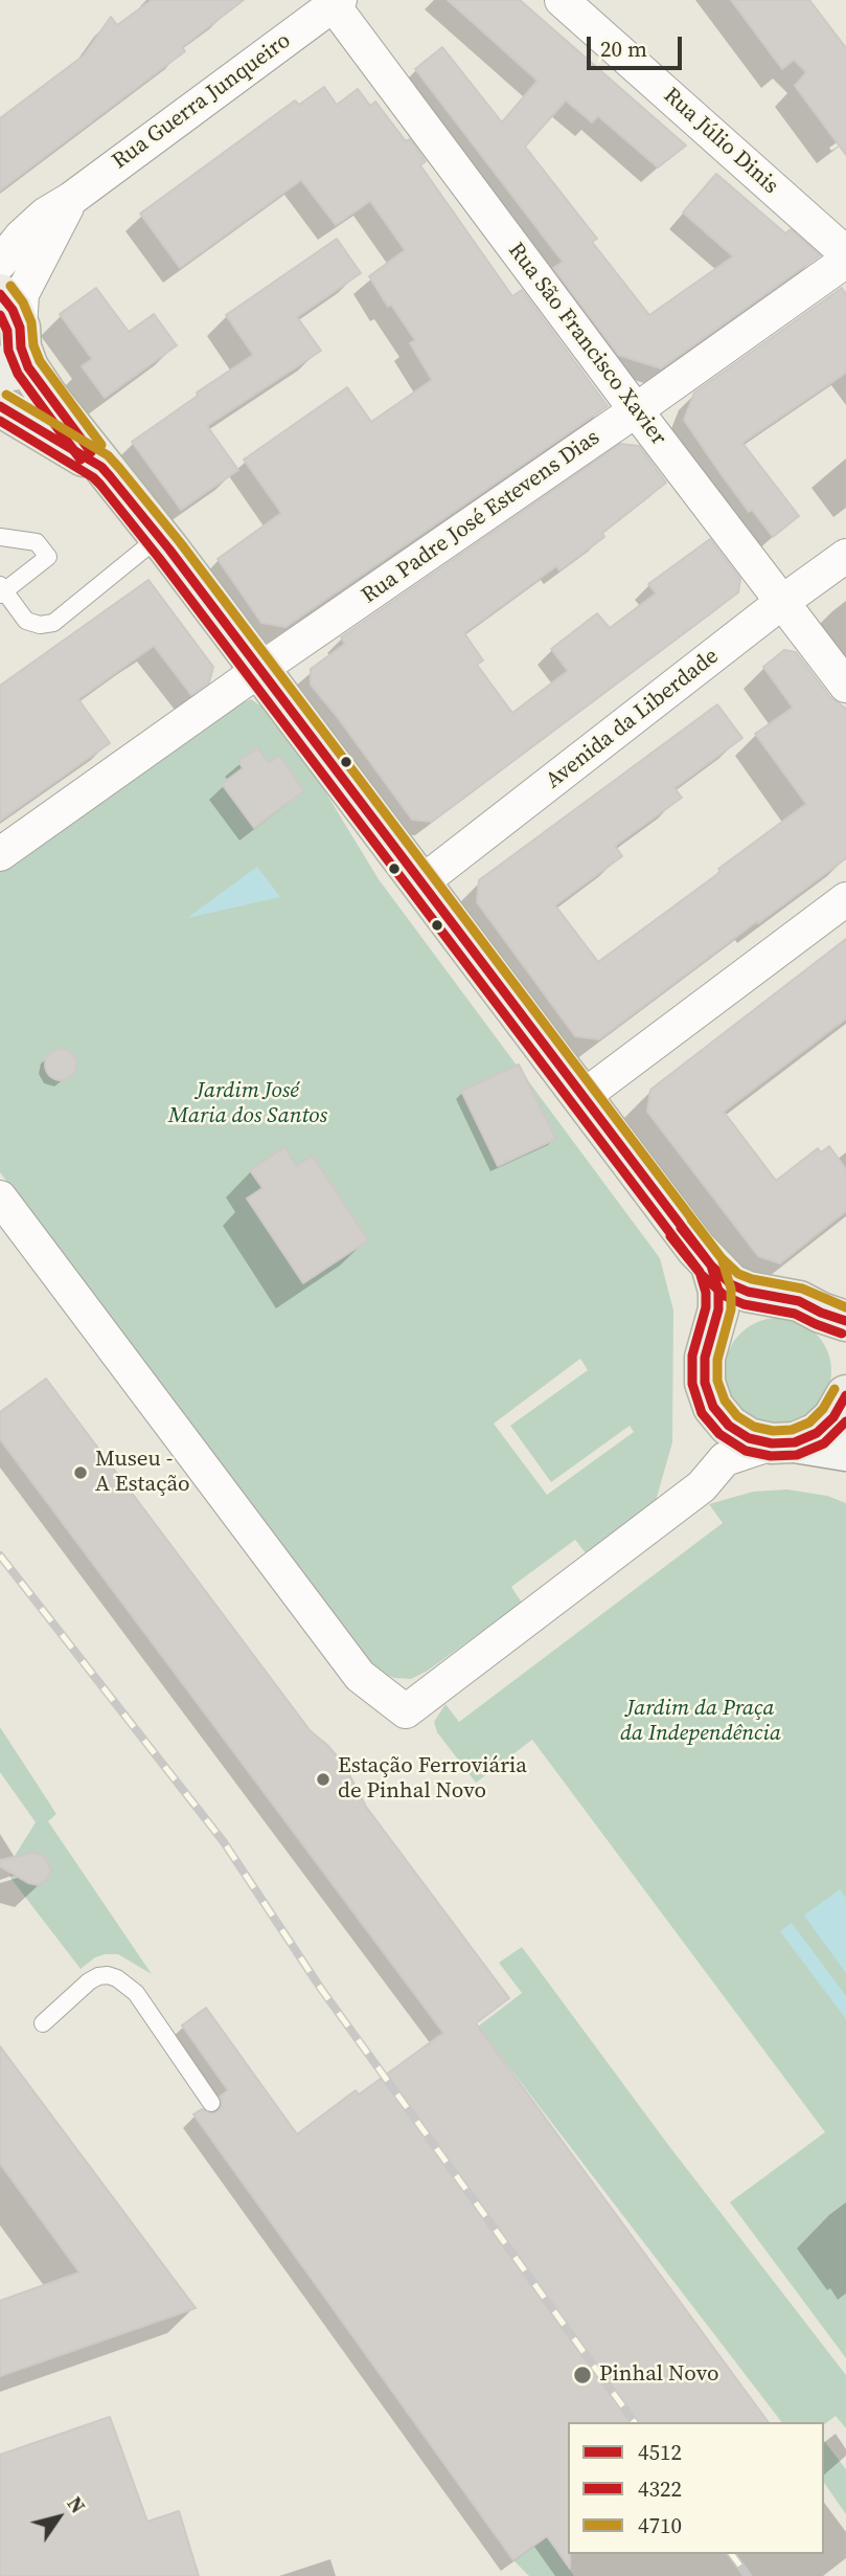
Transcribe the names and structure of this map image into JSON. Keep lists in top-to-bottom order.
{
  "streets": {
    "street": [
      "Rua Guerra Junqueiro",
      "Rua Júlio Dinis",
      "Rua São Francisco Xavier",
      "Rua Padre José Estevens Dias",
      "Avenida da Liberdade"
    ]
  },
  "crossings": [
    ["Rua Guerra Junqueiro", "Rua São Francisco Xavier"],
    ["Rua São Francisco Xavier", "Rua Padre José Estevens Dias"],
    ["Rua São Francisco Xavier", "Avenida da Liberdade"]
  ],
  "parks": ["Jardim José Maria dos Santos", "Jardim da Praça da Independência"],
  "places": ["Museu - A Estação", "Estação Ferroviária de Pinhal Novo", "Pinhal Novo"],
  "lines": ["transit line 4710", "transit line 4512", "transit line 4322"],
  "legend": ["4512", "4322", "4710"],
  "scale_bar": "20 m",
  "north": "top right"
}
